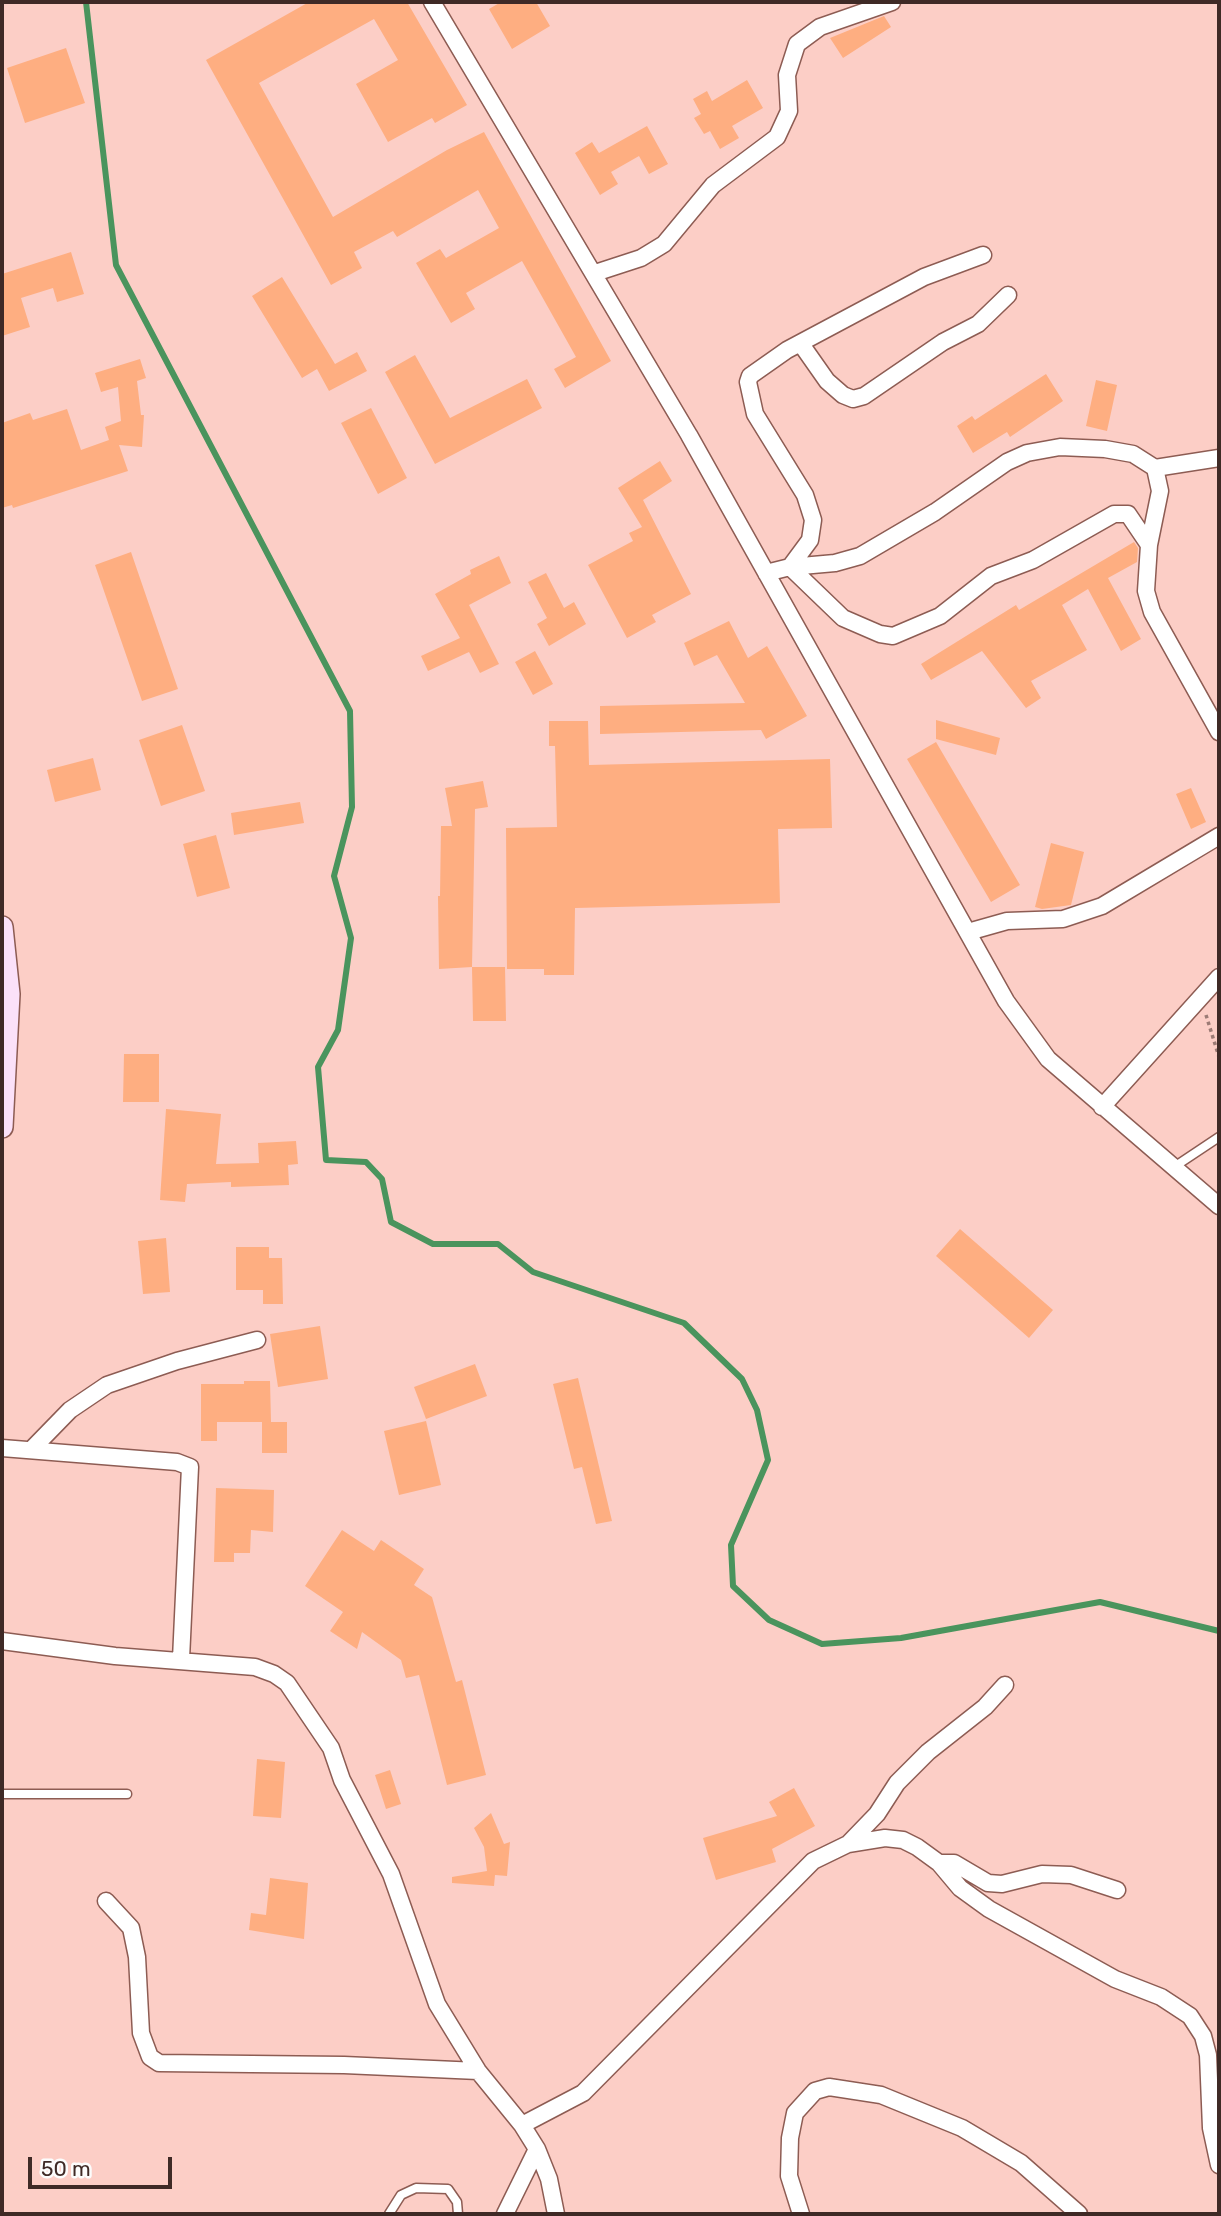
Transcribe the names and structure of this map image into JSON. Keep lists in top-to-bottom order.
{
  "scale_bar": "50 m"
}
